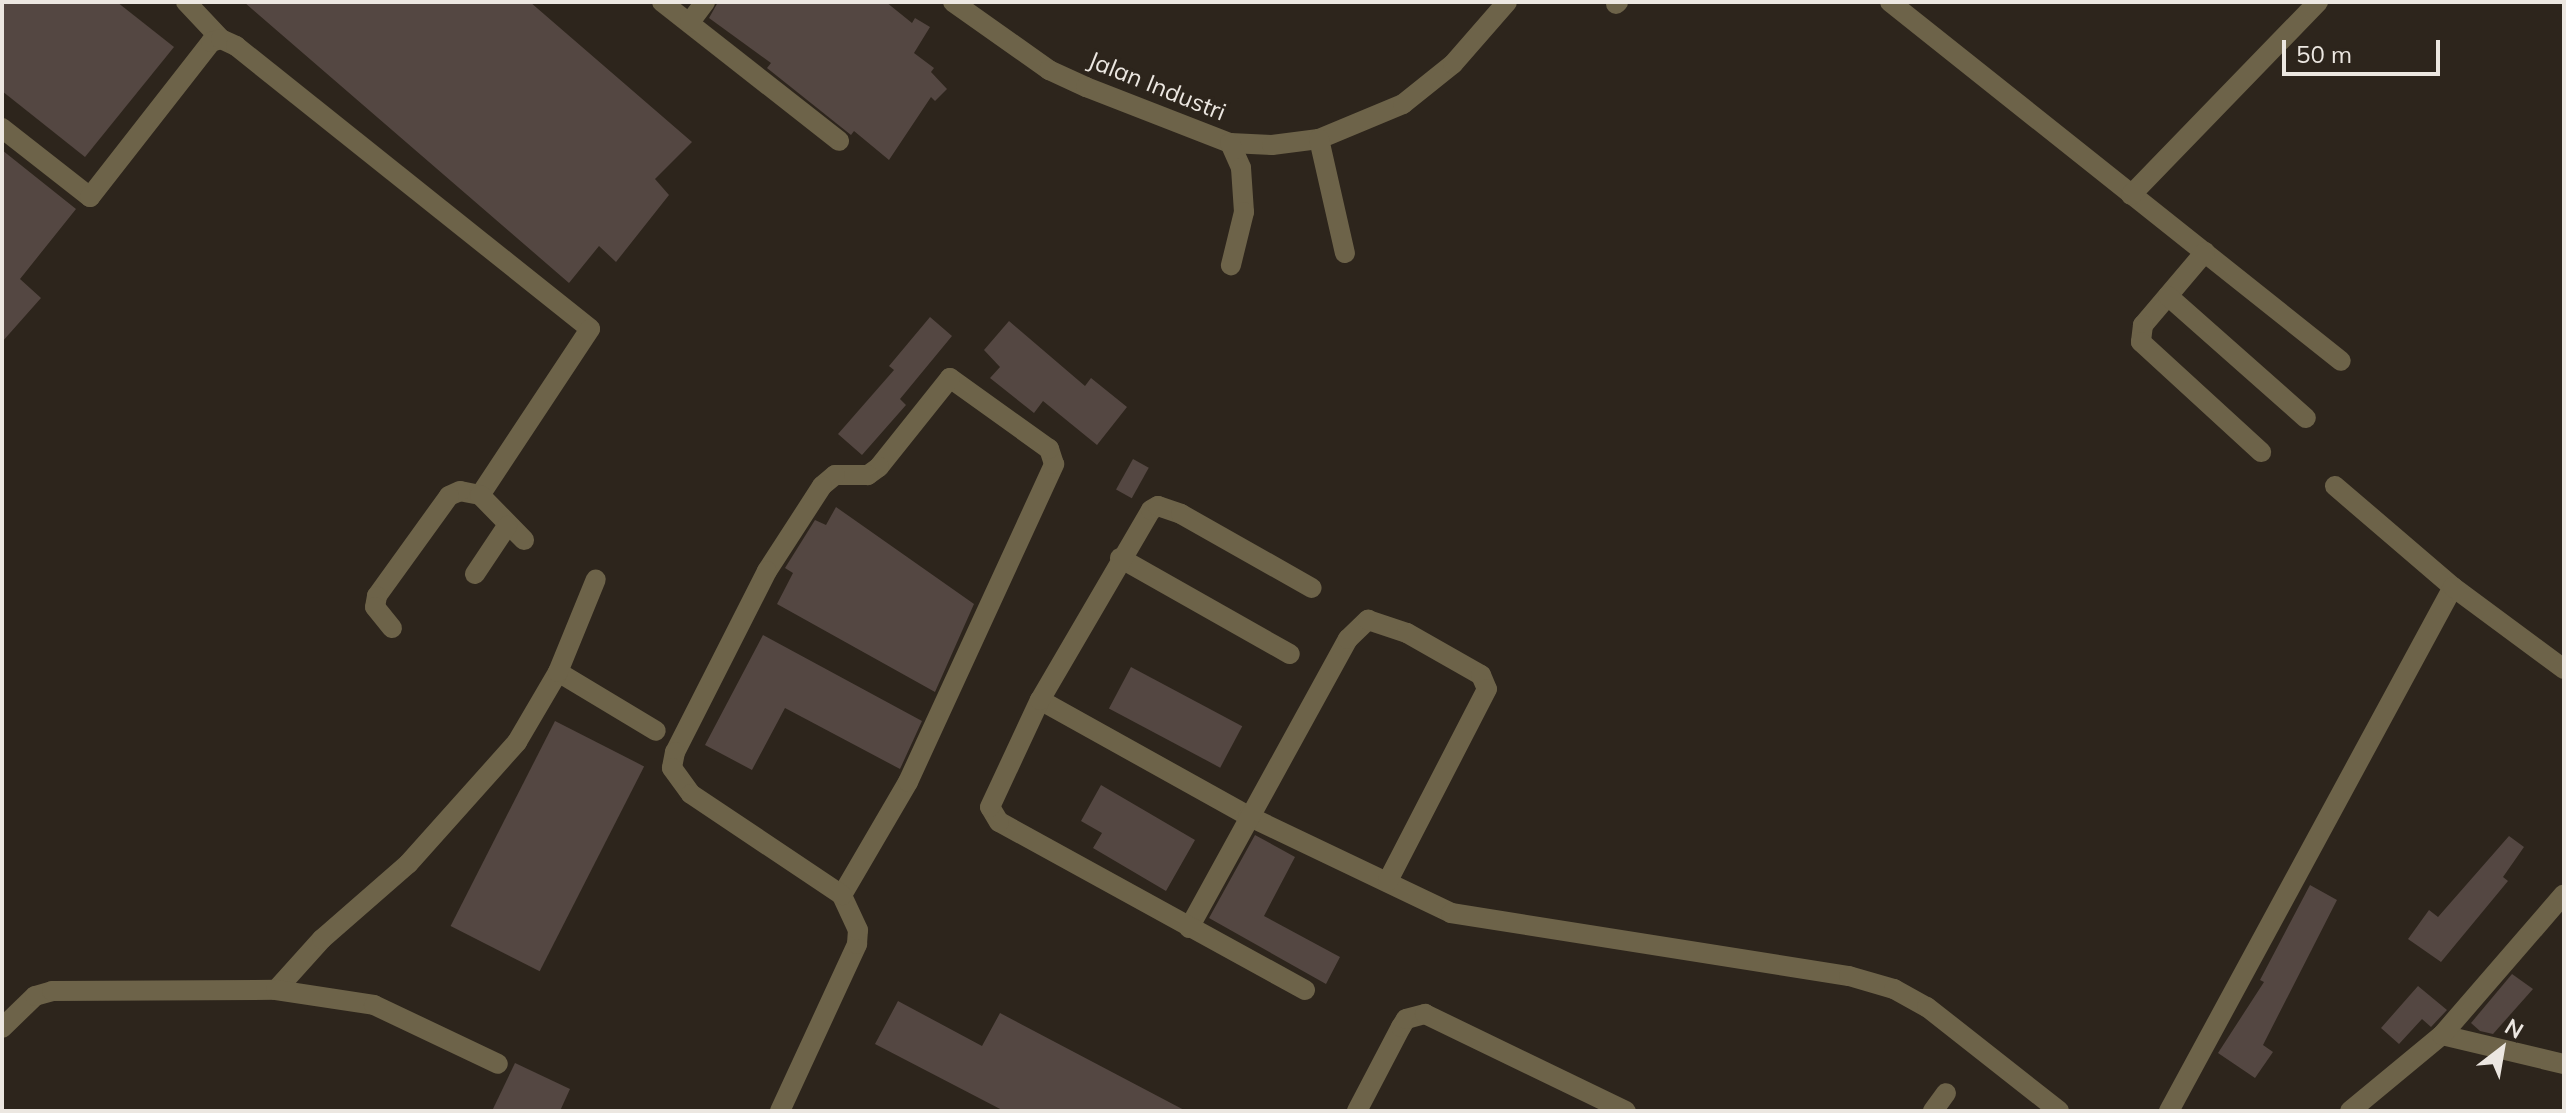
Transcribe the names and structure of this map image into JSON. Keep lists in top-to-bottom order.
{
  "streets": {
    "street": ["Jalan Industri"]
  },
  "scale_bar": "50 m",
  "north": "top right"
}
